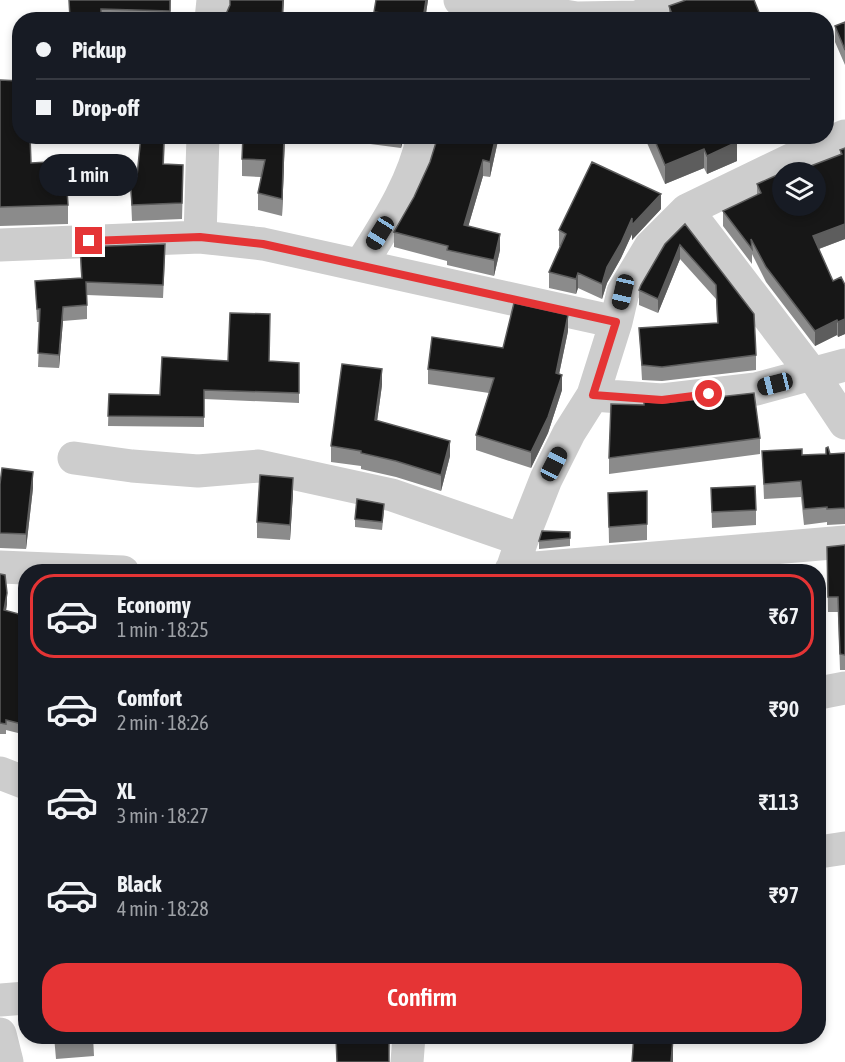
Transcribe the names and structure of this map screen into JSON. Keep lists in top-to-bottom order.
{
  "page": {
    "banner": ["Pickup", "Drop-off"],
    "bubble": "1 min",
    "list": [
      {
        "name": "Economy",
        "note": "1 min · 18:25",
        "value": "₹67"
      },
      {
        "name": "Comfort",
        "note": "2 min · 18:26",
        "value": "₹90"
      },
      {
        "name": "XL",
        "note": "3 min · 18:27",
        "value": "₹113"
      },
      {
        "name": "Black",
        "note": "4 min · 18:28",
        "value": "₹97"
      }
    ],
    "buttons": "Confirm"
  }
}
